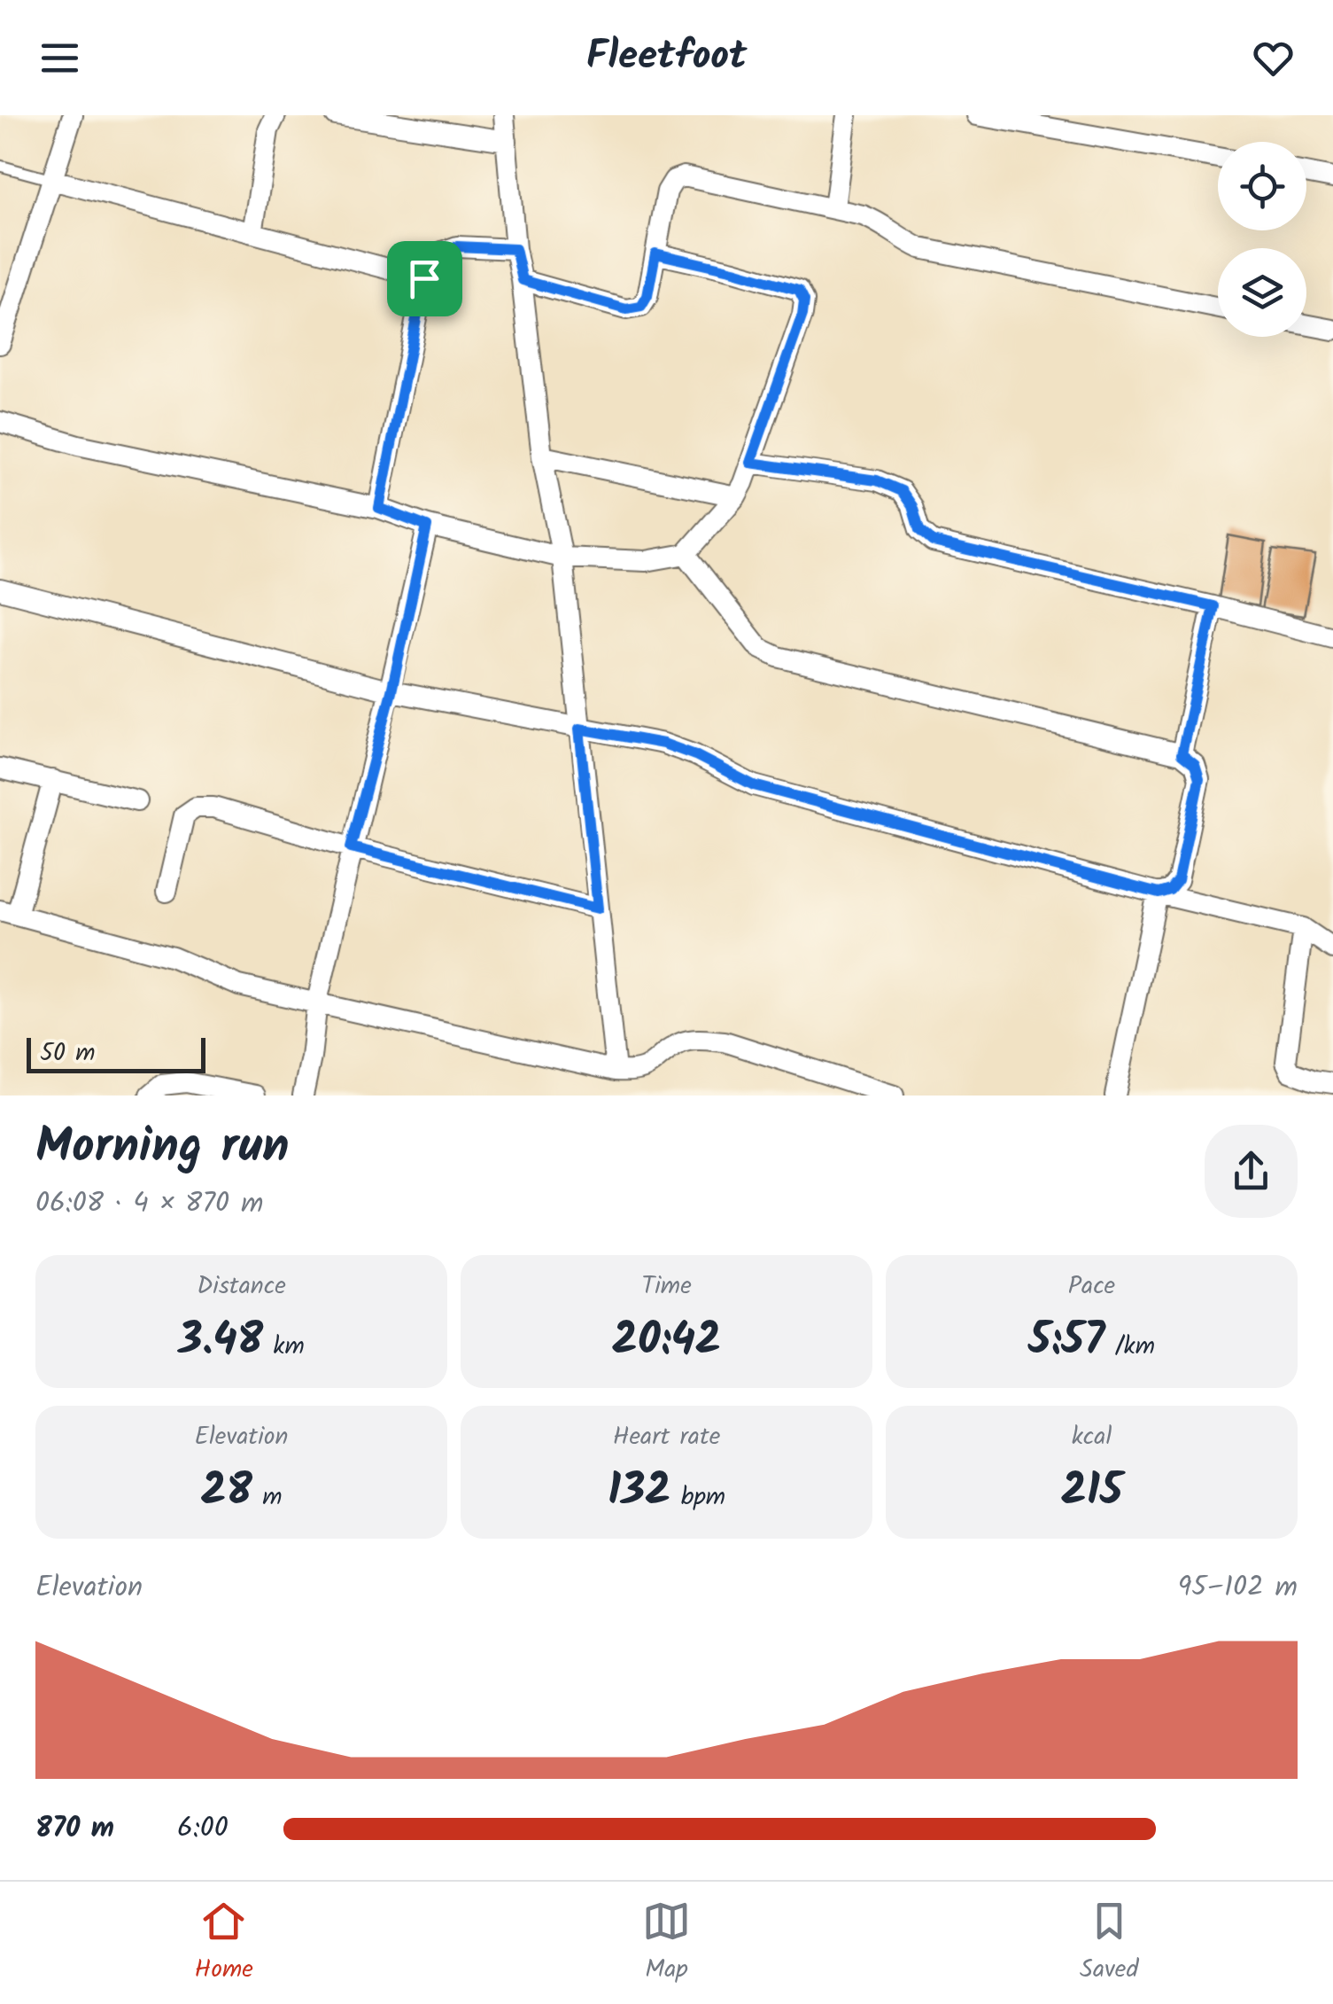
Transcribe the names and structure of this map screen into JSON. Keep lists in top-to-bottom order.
{
  "scale_bar": "50 m",
  "page": {
    "header": "Fleetfoot",
    "scale": "50 m",
    "heading": ["Morning run", "06:08 · 4 × 870 m"],
    "stats": [
      ["Distance", "3.48 km"],
      ["Time", "20:42"],
      ["Pace", "5:57 /km"],
      ["Elevation", "28 m"],
      ["Heart rate", "132 bpm"],
      ["kcal", "215"]
    ],
    "chart": ["Elevation", "95–102 m"],
    "list": [
      {
        "name": "870 m",
        "note": "6:00"
      }
    ],
    "tabs": ["Home", "Map", "Saved"]
  }
}
